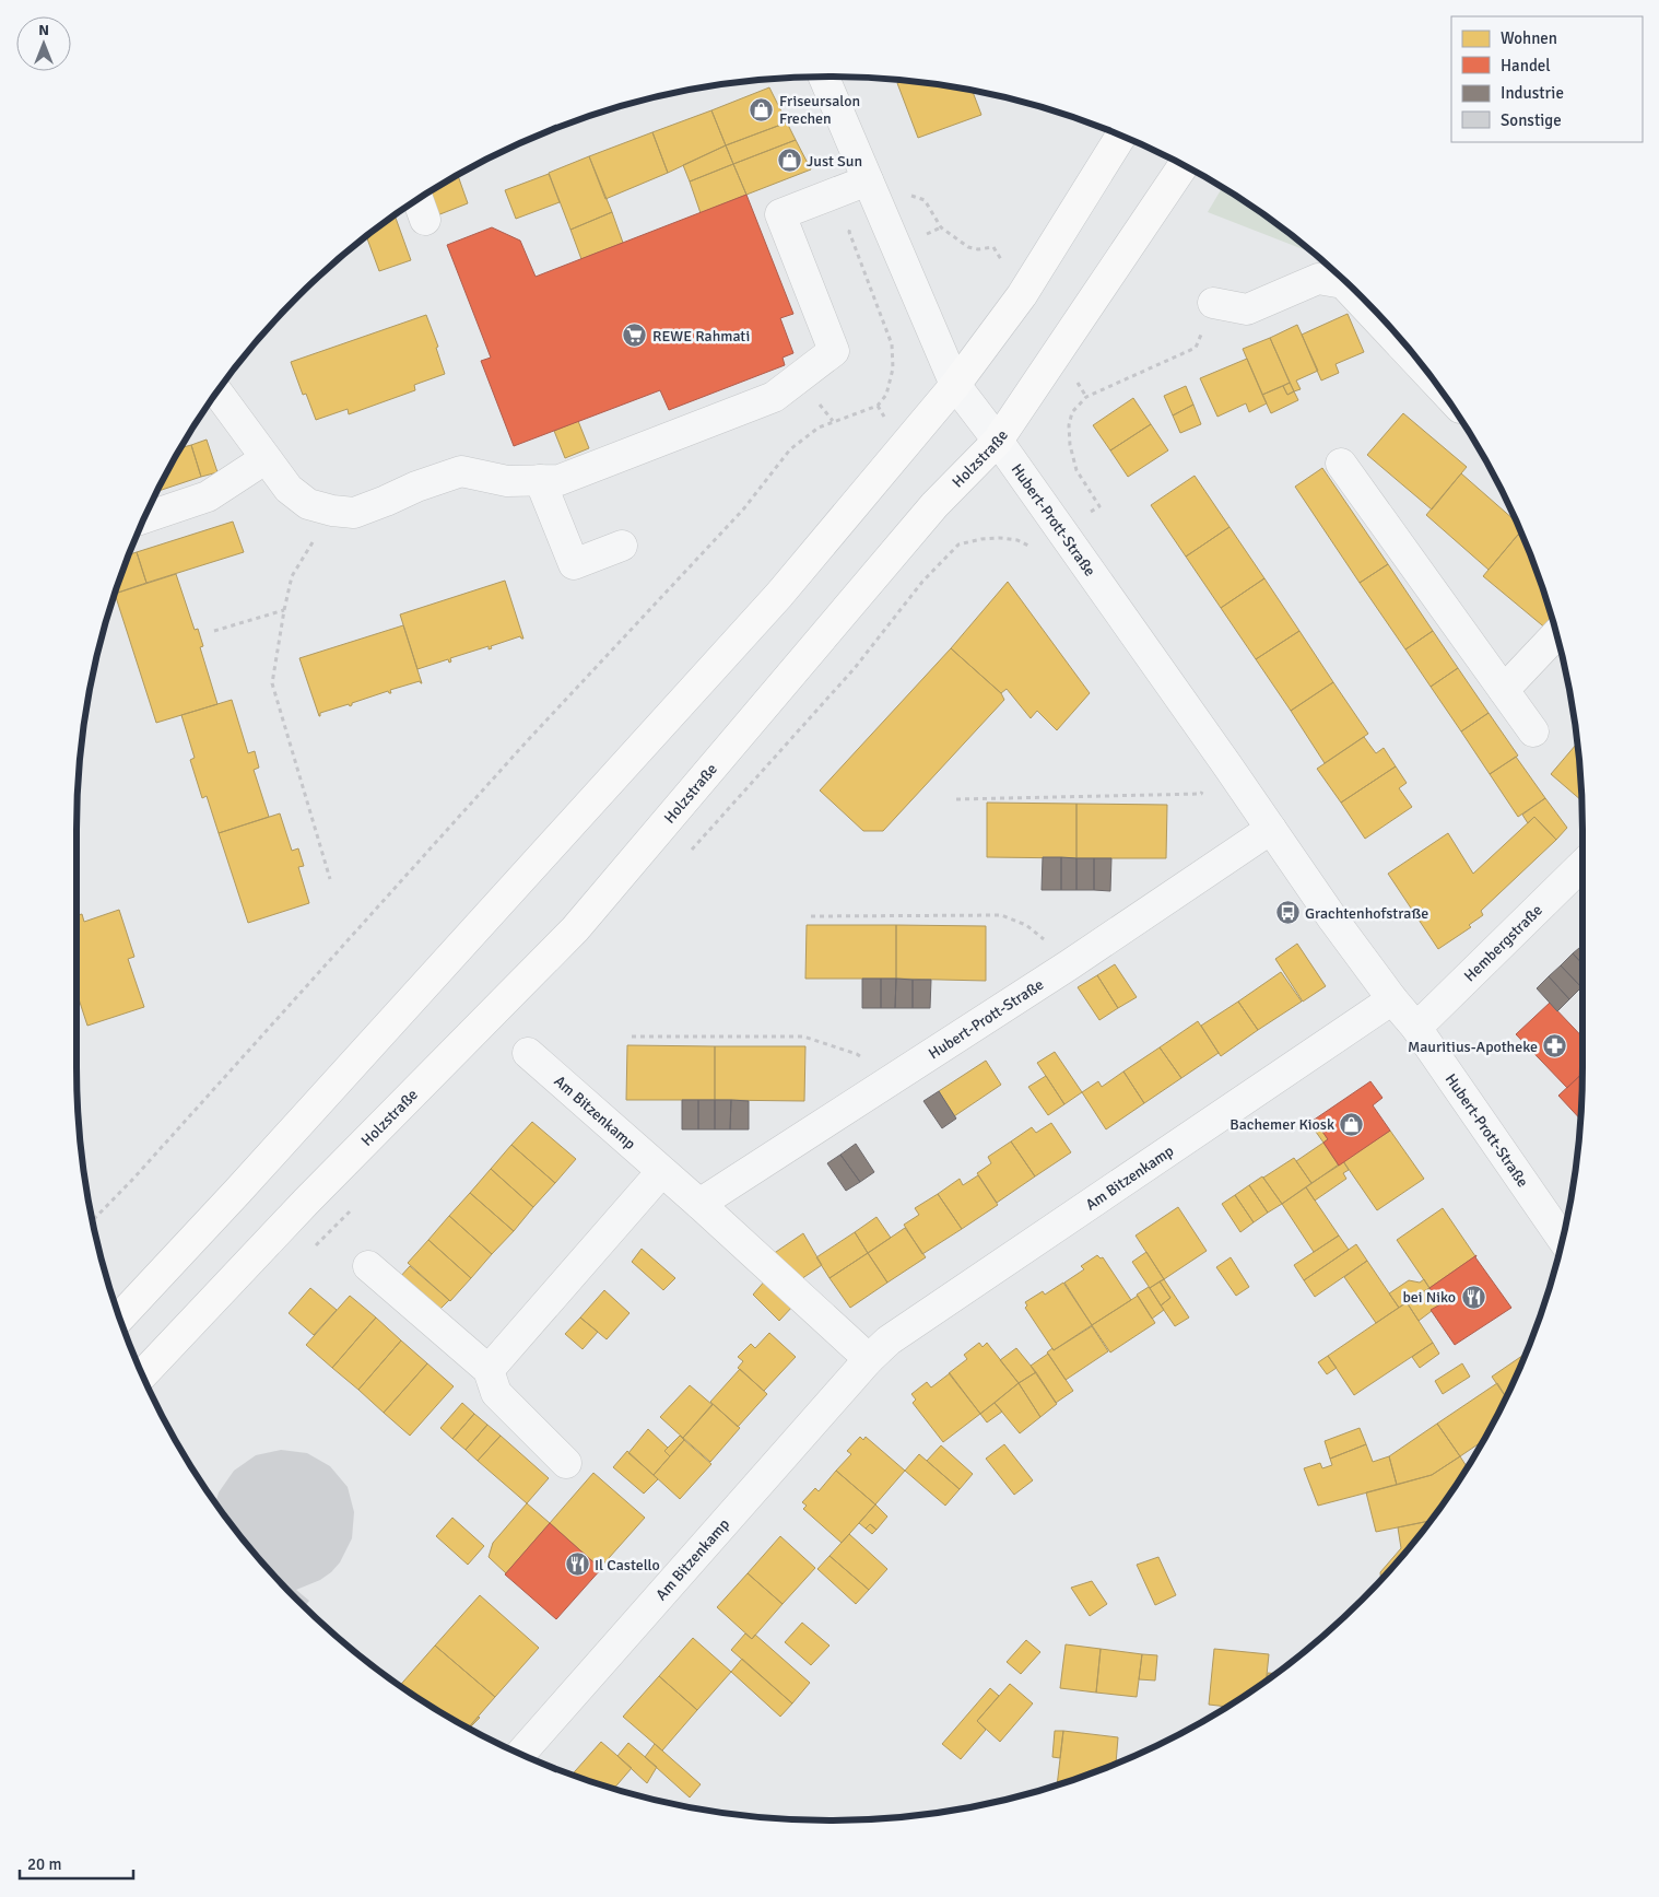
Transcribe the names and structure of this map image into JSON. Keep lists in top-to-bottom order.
{
  "streets": {
    "main road": ["Holzstraße"],
    "street": ["Hubert-Prott-Straße", "Hembergstraße", "Am Bitzenkamp"]
  },
  "crossings": [
    ["Holzstraße", "Hubert-Prott-Straße"],
    ["Hubert-Prott-Straße", "Hembergstraße"],
    ["Hubert-Prott-Straße", "Am Bitzenkamp"]
  ],
  "places": {
    "shop": ["Friseursalon Frechen", "Just Sun", "Bachemer Kiosk"],
    "supermarket": ["REWE Rahmati"],
    "bus stop": ["Grachtenhofstraße"],
    "pharmacy": ["Mauritius-Apotheke"],
    "restaurant": ["bei Niko", "Il Castello"]
  },
  "legend": [
    "Wohnen",
    "Handel",
    "Industrie",
    "Sonstige"
  ],
  "scale_bar": "20 m",
  "north": "top"
}
